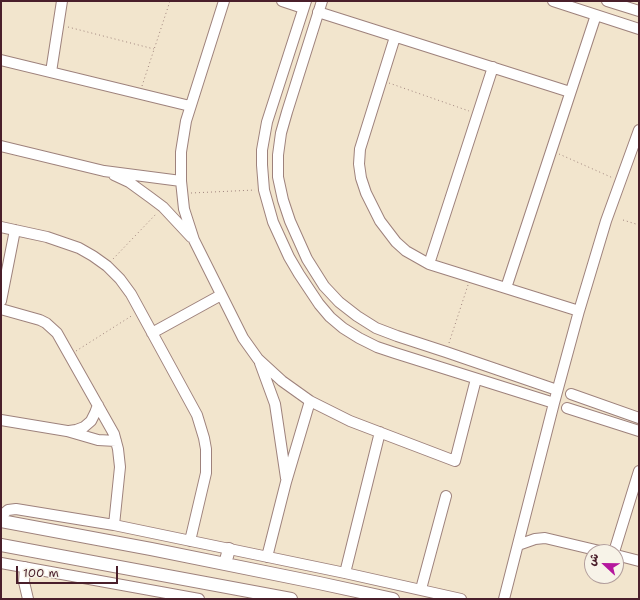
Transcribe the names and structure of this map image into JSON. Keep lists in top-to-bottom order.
{
  "scale_bar": "100 m",
  "north": "left"
}
